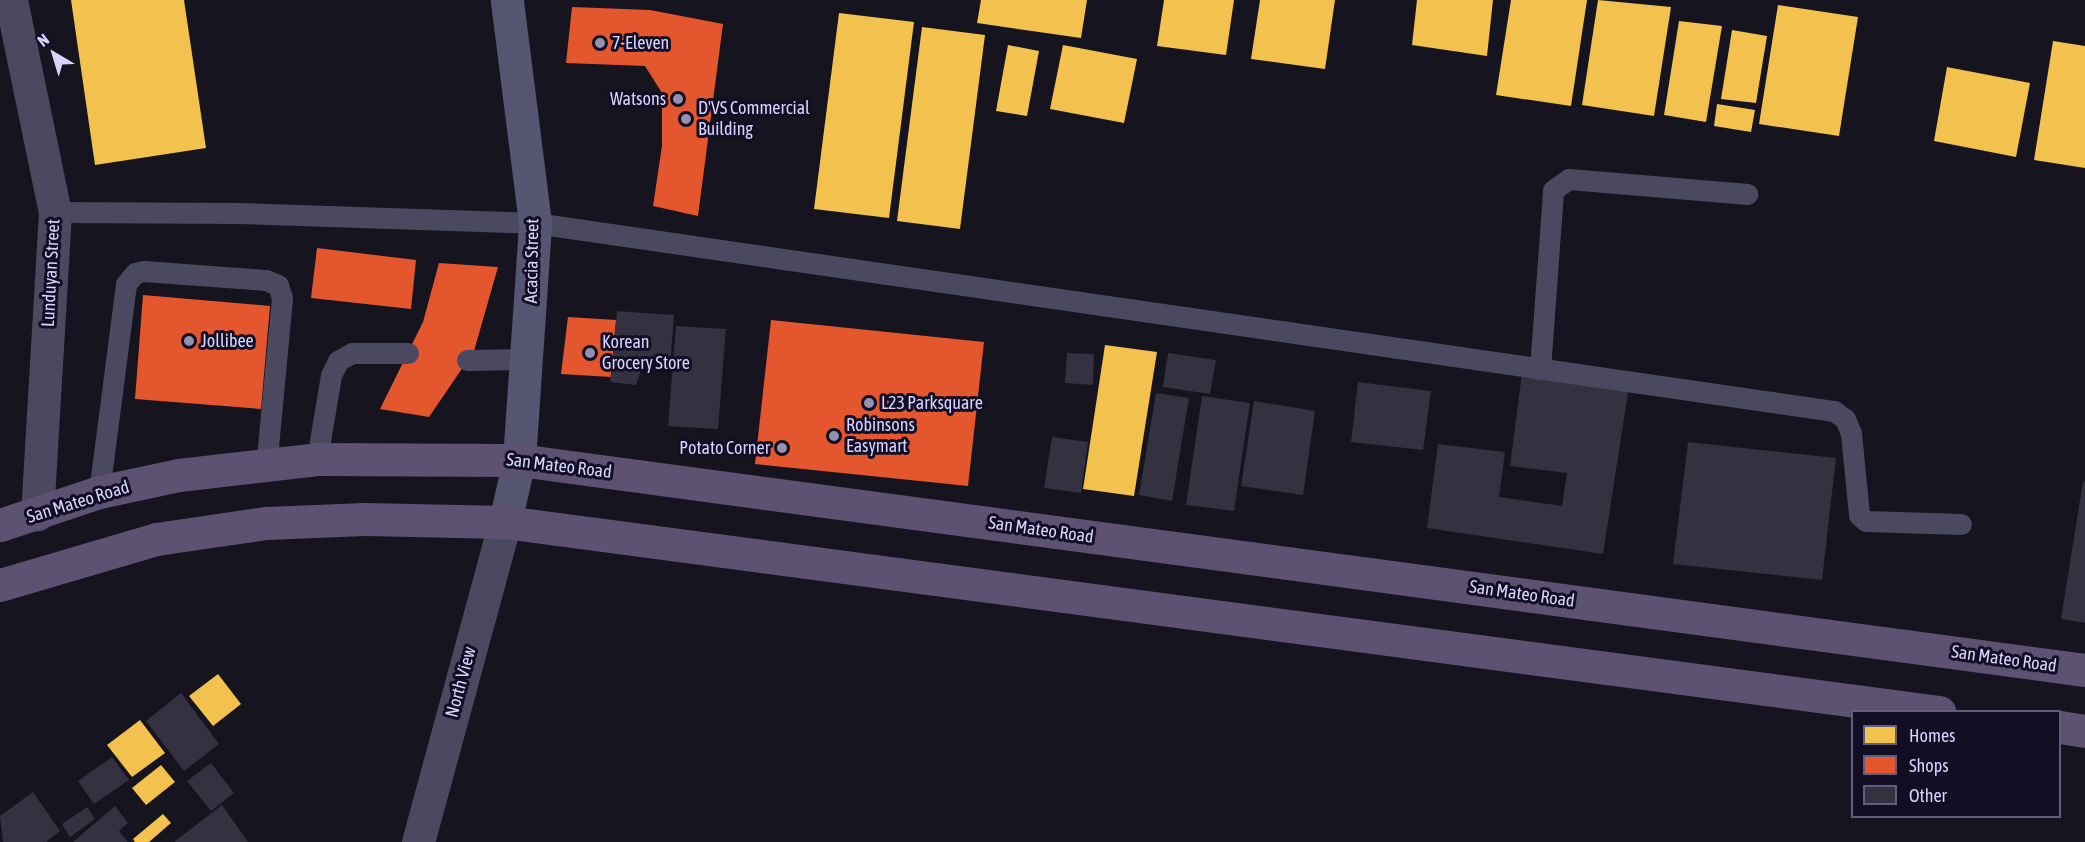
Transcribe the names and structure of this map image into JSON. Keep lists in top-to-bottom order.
{
  "streets": {
    "main road": ["San Mateo Road"],
    "street": ["Acacia Street", "Lunduyan Street", "North View"]
  },
  "crossings": [
    ["Acacia Street", "San Mateo Road"],
    ["Acacia Street", "North View"],
    ["Lunduyan Street", "San Mateo Road"]
  ],
  "places": [
    "7-Eleven",
    "Watsons",
    "D'VS Commercial Building",
    "Jollibee",
    "Korean Grocery Store",
    "L23 Parksquare",
    "Robinsons Easymart",
    "Potato Corner"
  ],
  "legend": ["Homes", "Shops", "Other"],
  "north": "top left"
}
